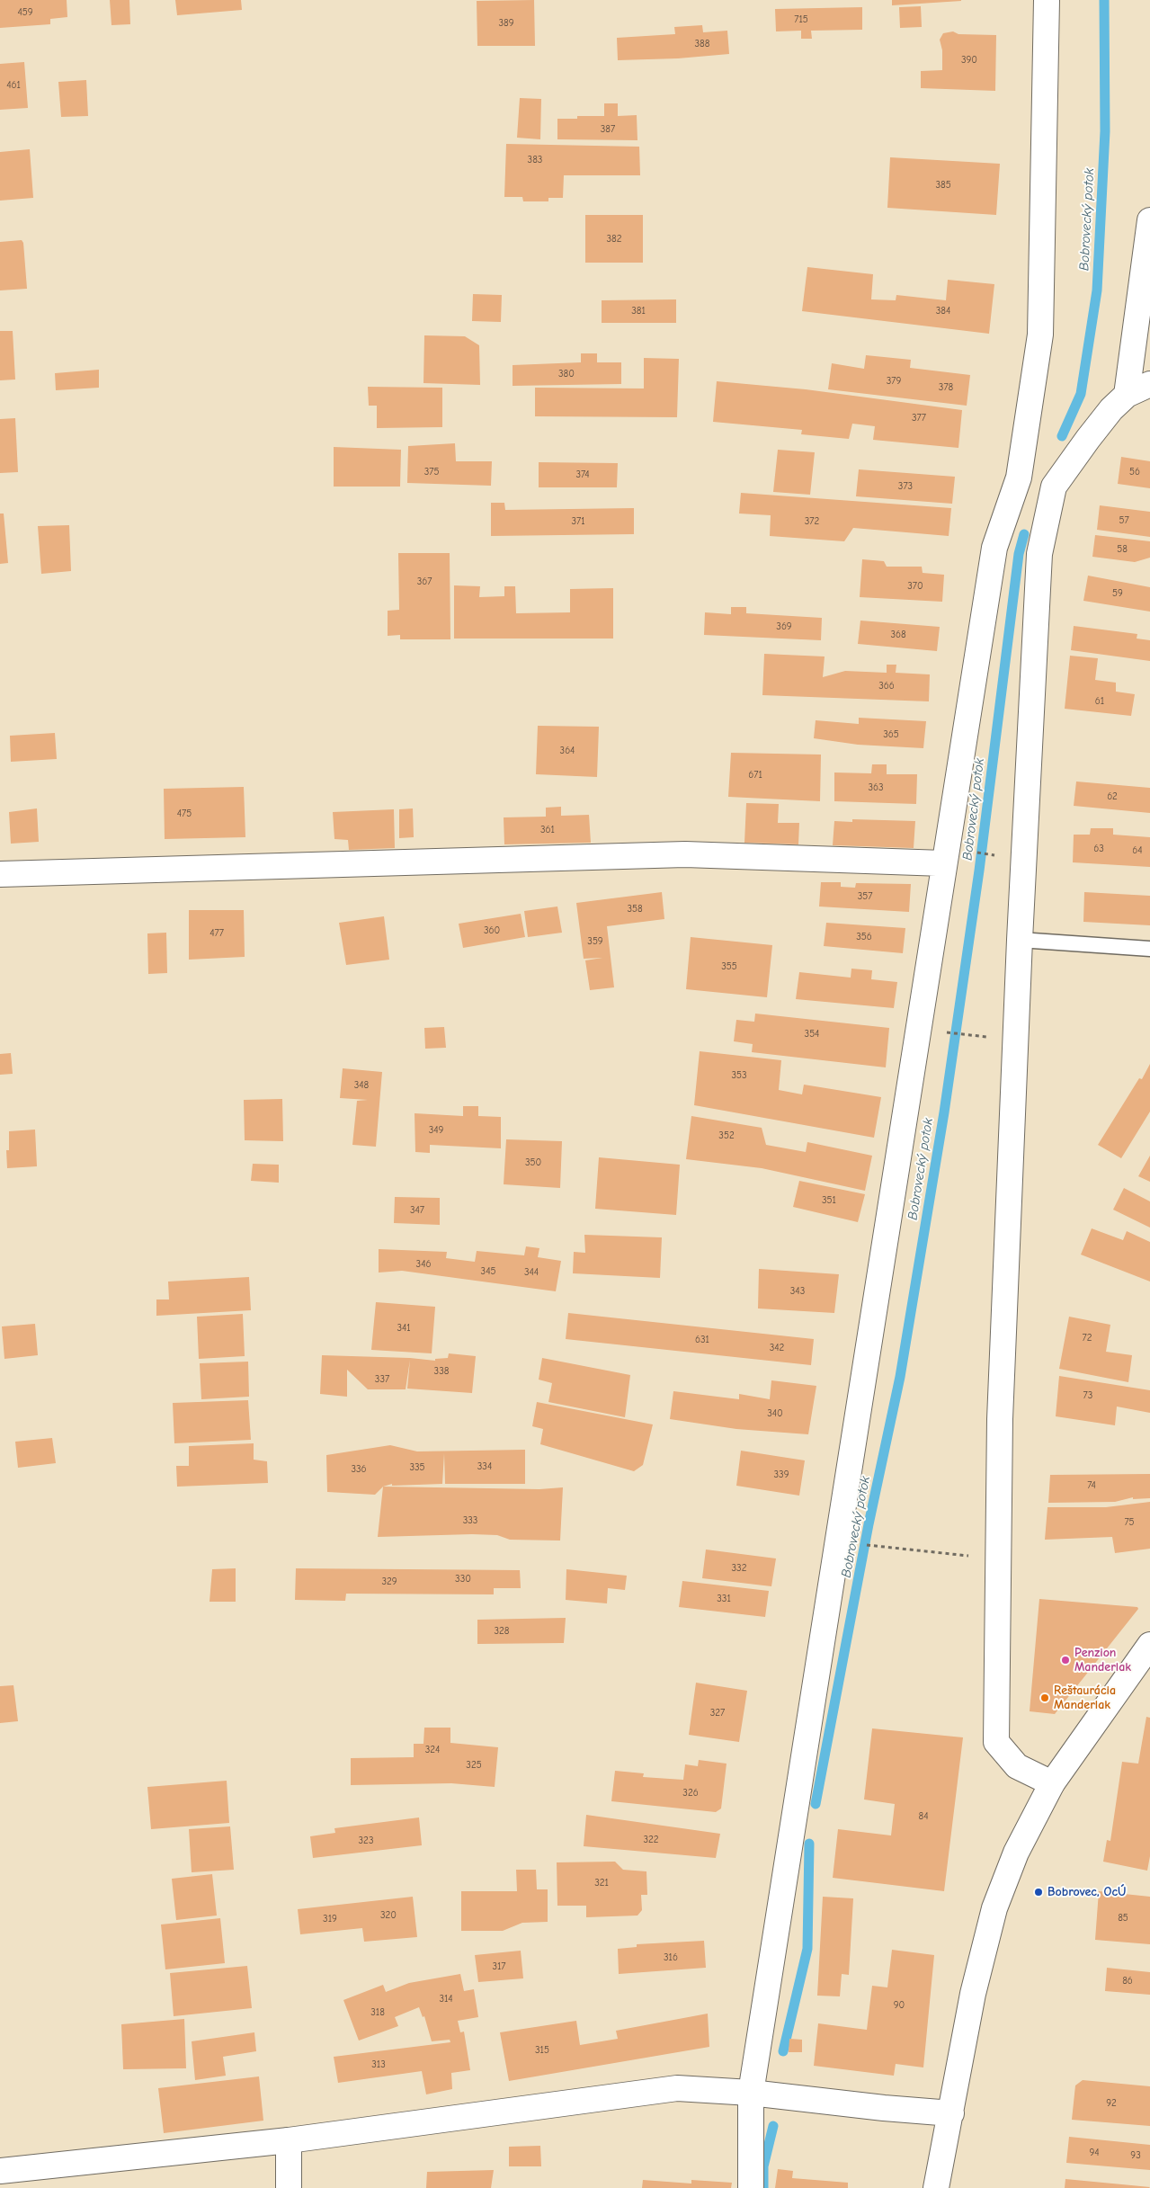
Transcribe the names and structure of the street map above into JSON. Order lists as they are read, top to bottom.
{
  "water": ["Bobrovecký potok"],
  "places": ["Penzion Manderlak", "Reštaurácia Manderlak", "Bobrovec, OcÚ"],
  "house_numbers": [
    "459",
    "715",
    "389",
    "388",
    "390",
    "461",
    "387",
    "383",
    "385",
    "382",
    "381",
    "384",
    "380",
    "379",
    "378",
    "377",
    "375",
    "56",
    "374",
    "373",
    "57",
    "371",
    "372",
    "58",
    "367",
    "370",
    "59",
    "369",
    "368",
    "366",
    "61",
    "365",
    "364",
    "671",
    "363",
    "62",
    "475",
    "361",
    "63",
    "64",
    "357",
    "358",
    "360",
    "477",
    "356",
    "359",
    "355",
    "354",
    "353",
    "348",
    "349",
    "352",
    "350",
    "351",
    "347",
    "346",
    "345",
    "344",
    "343",
    "341",
    "72",
    "631",
    "342",
    "338",
    "337",
    "73",
    "340",
    "334",
    "335",
    "336",
    "339",
    "74",
    "333",
    "75",
    "332",
    "330",
    "329",
    "331",
    "328",
    "327",
    "324",
    "325",
    "326",
    "84",
    "322",
    "323",
    "321",
    "320",
    "85",
    "319",
    "316",
    "317",
    "86",
    "314",
    "90",
    "318",
    "315",
    "313",
    "92",
    "94",
    "93"
  ]
}
